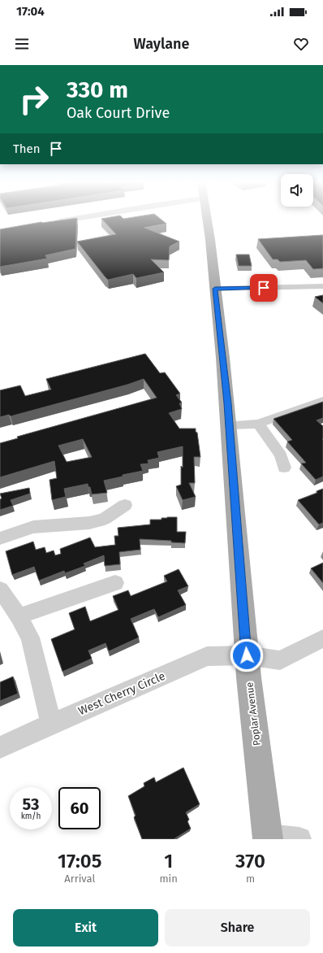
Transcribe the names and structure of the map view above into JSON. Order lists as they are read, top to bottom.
{
  "streets": {
    "main road": ["Poplar Avenue"],
    "street": ["West Cherry Circle"]
  },
  "crossings": [
    ["West Cherry Circle", "Poplar Avenue"]
  ],
  "page": {
    "status": "17:04",
    "header": "Waylane",
    "turn": ["330 m", "Oak Court Drive"],
    "then": "Then",
    "speed": "53 km/h",
    "limit": "60",
    "eta": [
      "17:05",
      "Arrival",
      "1",
      "min",
      "370",
      "m"
    ],
    "buttons": ["Exit", "Share"]
  }
}
